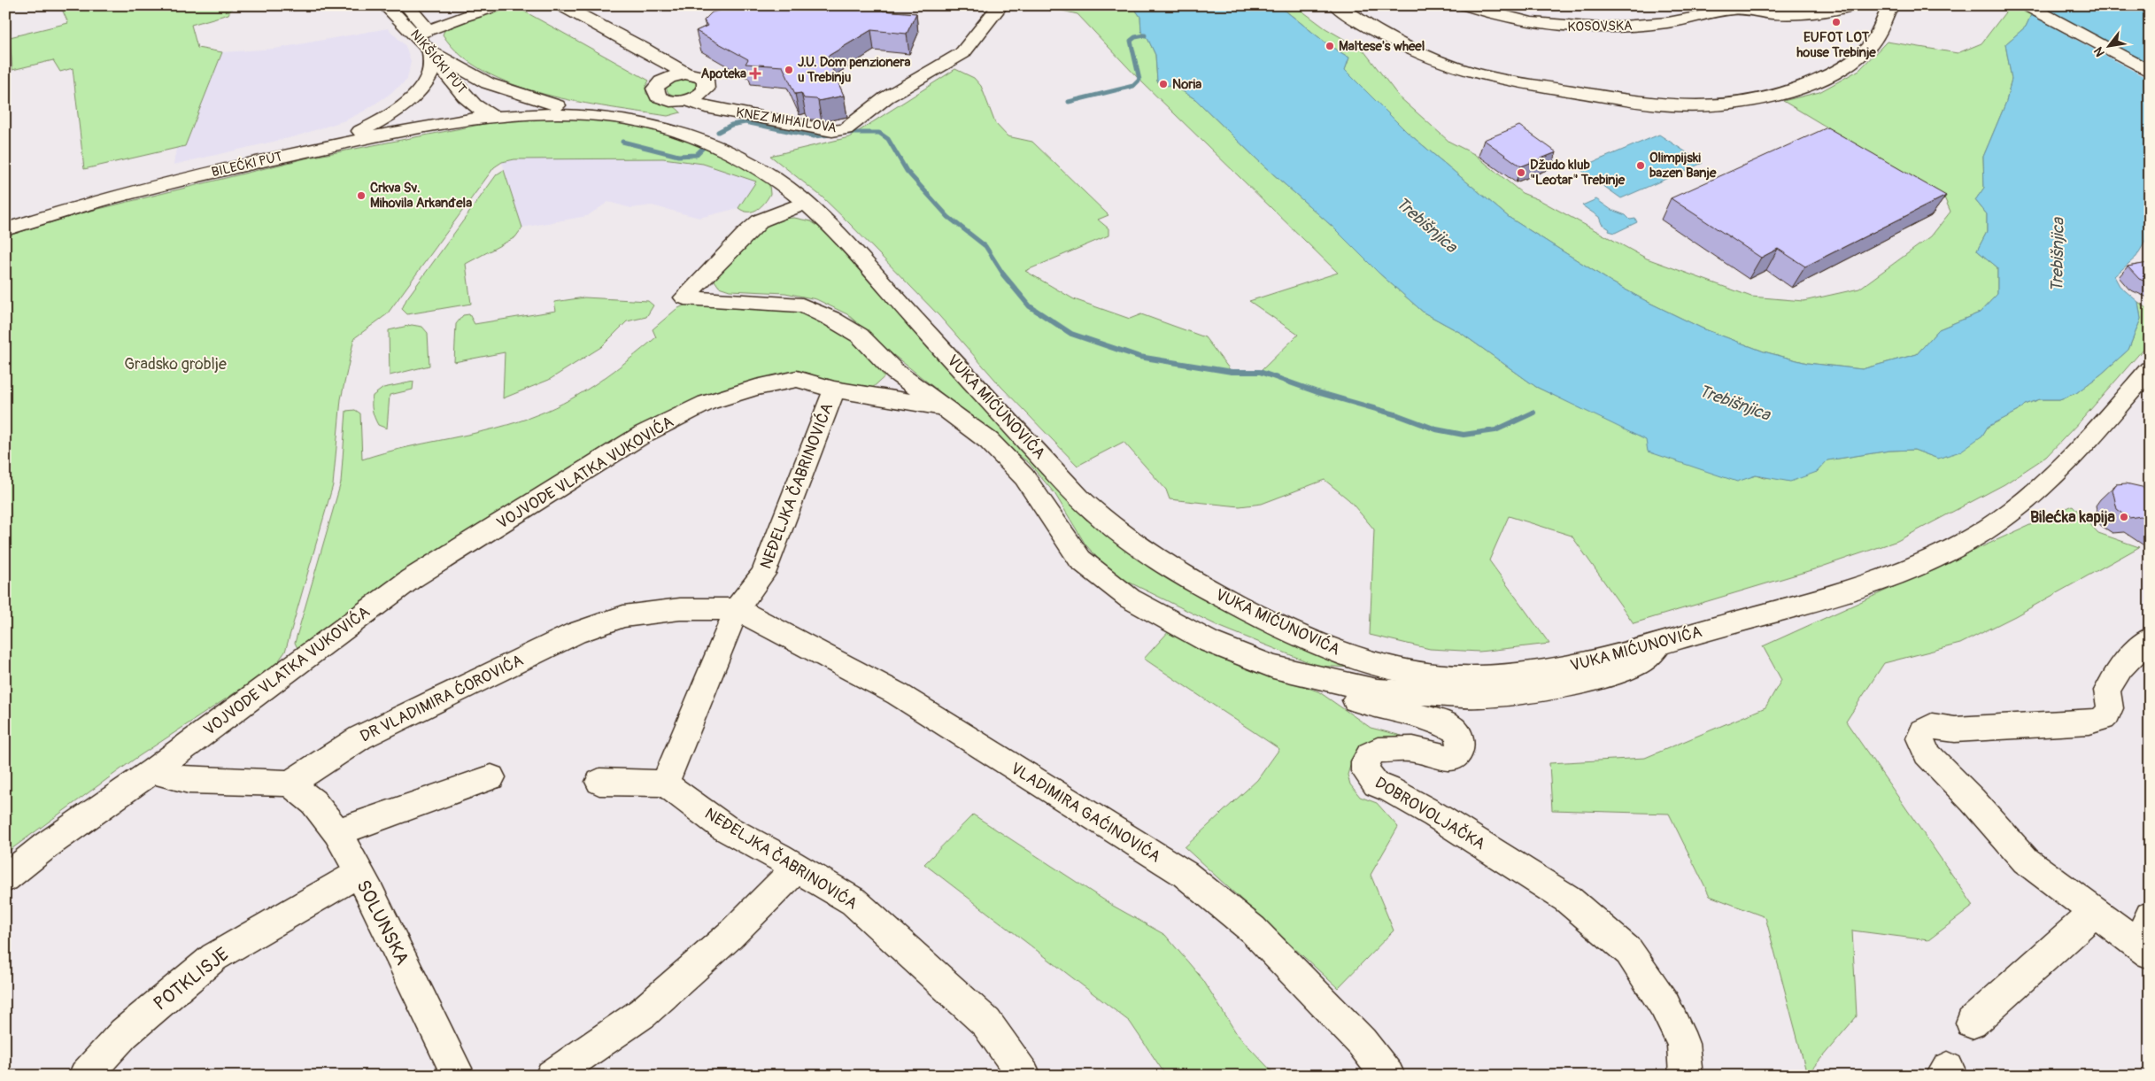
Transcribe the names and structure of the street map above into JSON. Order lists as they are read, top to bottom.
{
  "streets": {
    "street": [
      "KOSOVSKA",
      "NIKŠIĆKI PUT",
      "KNEZ MIHAILOVA",
      "BILEĆKI PUT",
      "VUKA MIĆUNOVIĆA",
      "VOJVODE VLATKA VUKOVIĆA",
      "NEĐELJKA ČABRINOVIĆA",
      "DR VLADIMIRA ĆOROVIĆA",
      "VLADIMIRA GAĆINOVIĆA",
      "DOBROVOLJAČKA",
      "SOLUNSKA",
      "POTKLISJE"
    ]
  },
  "crossings": [
    ["NIKŠIĆKI PUT", "BILEĆKI PUT"],
    ["NIKŠIĆKI PUT", "VUKA MIĆUNOVIĆA"],
    ["BILEĆKI PUT", "VUKA MIĆUNOVIĆA"],
    ["VUKA MIĆUNOVIĆA", "VOJVODE VLATKA VUKOVIĆA"],
    ["VOJVODE VLATKA VUKOVIĆA", "NEĐELJKA ČABRINOVIĆA"],
    ["VOJVODE VLATKA VUKOVIĆA", "DOBROVOLJAČKA"],
    ["NEĐELJKA ČABRINOVIĆA", "DR VLADIMIRA ĆOROVIĆA"],
    ["NEĐELJKA ČABRINOVIĆA", "VLADIMIRA GAĆINOVIĆA"],
    ["DR VLADIMIRA ĆOROVIĆA", "VLADIMIRA GAĆINOVIĆA"],
    ["DR VLADIMIRA ĆOROVIĆA", "SOLUNSKA"],
    ["SOLUNSKA", "POTKLISJE"]
  ],
  "water": ["Trebišnjica"],
  "parks": ["Gradsko groblje"],
  "places": {
    "other": [
      "EUFOT LOT house Trebinje",
      "Maltese's wheel",
      "J.U. Dom penzionera u Trebinju",
      "Noria",
      "Olimpijski bazen Banje",
      "Džudo klub \"Leotar\" Trebinje",
      "Crkva Sv. Mihovila Arkanđela",
      "Bilećka kapija"
    ],
    "health": ["Apoteka"]
  },
  "north": "bottom left"
}
